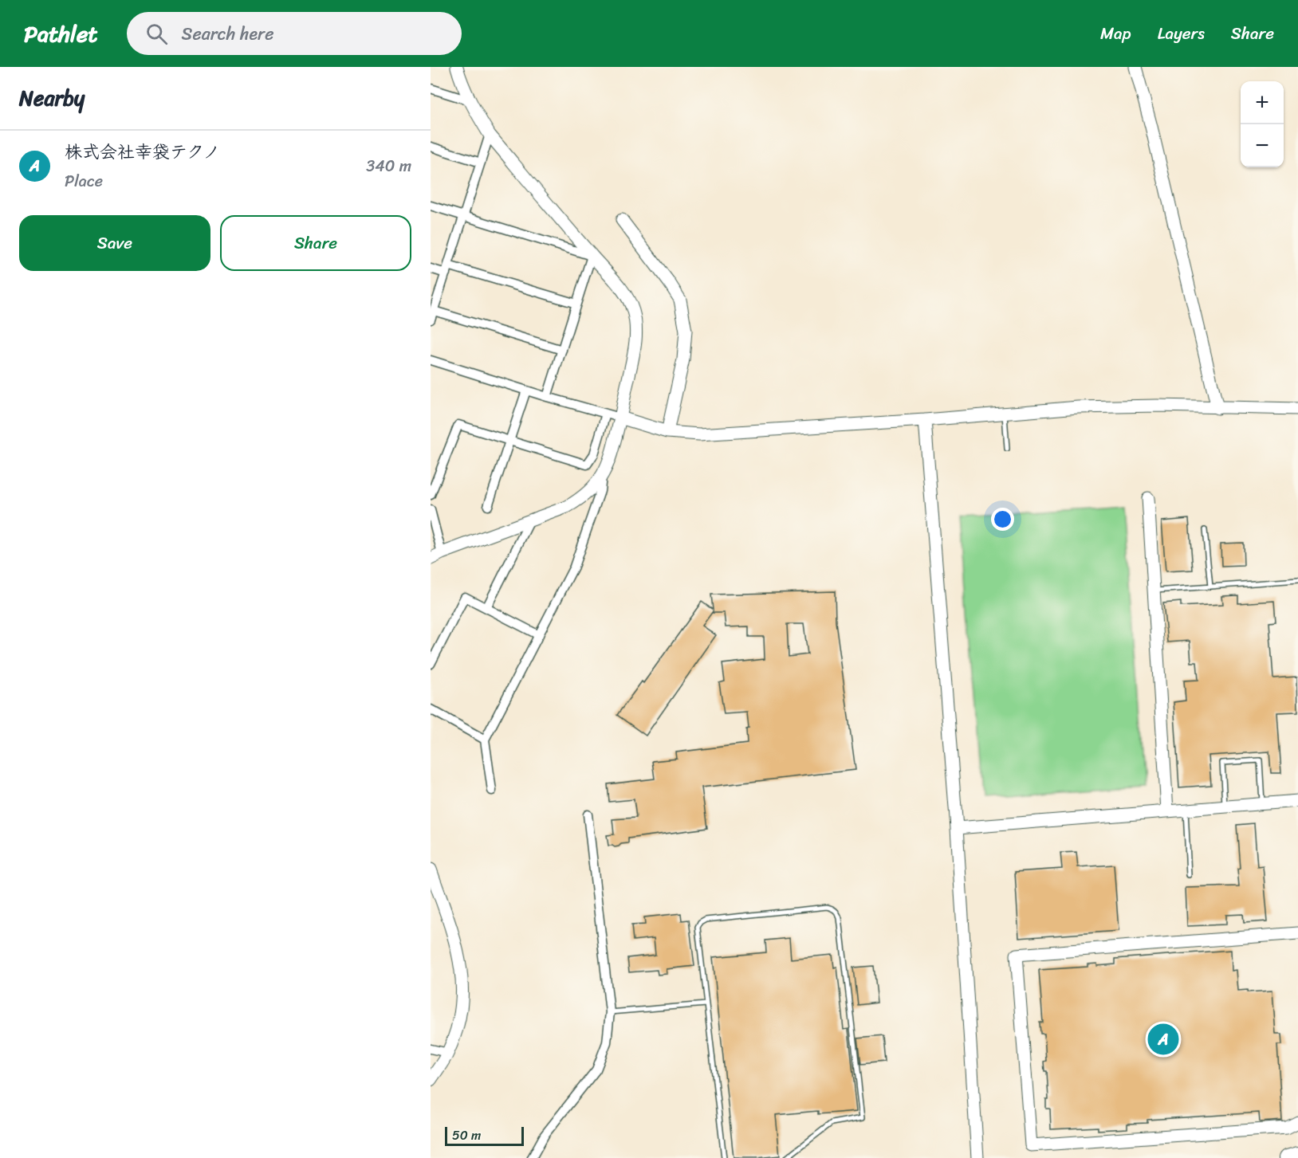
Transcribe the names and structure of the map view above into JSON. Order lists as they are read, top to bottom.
{
  "scale_bar": "50 m",
  "page": {
    "header": "Pathlet",
    "search": "Search here",
    "nav": ["Map", "Layers", "Share"],
    "heading": "Nearby",
    "map_buttons": ["+", "−"],
    "list": [
      {
        "mark": "A",
        "name": "株式会社幸袋テクノ",
        "note": "Place",
        "value": "340 m"
      }
    ],
    "buttons": ["Save", "Share"],
    "pins": "A",
    "scale": "50 m"
  }
}
